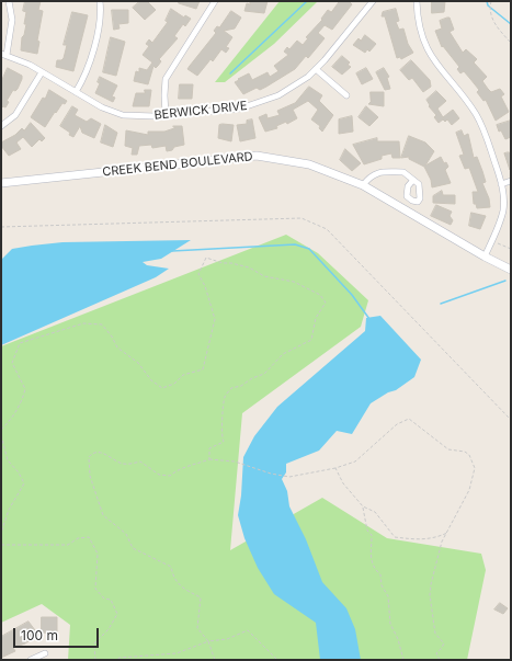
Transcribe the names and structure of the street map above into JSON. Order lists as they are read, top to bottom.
{
  "streets": {
    "street": ["BERWICK DRIVE", "CREEK BEND BOULEVARD"]
  },
  "scale_bar": "100 m"
}
